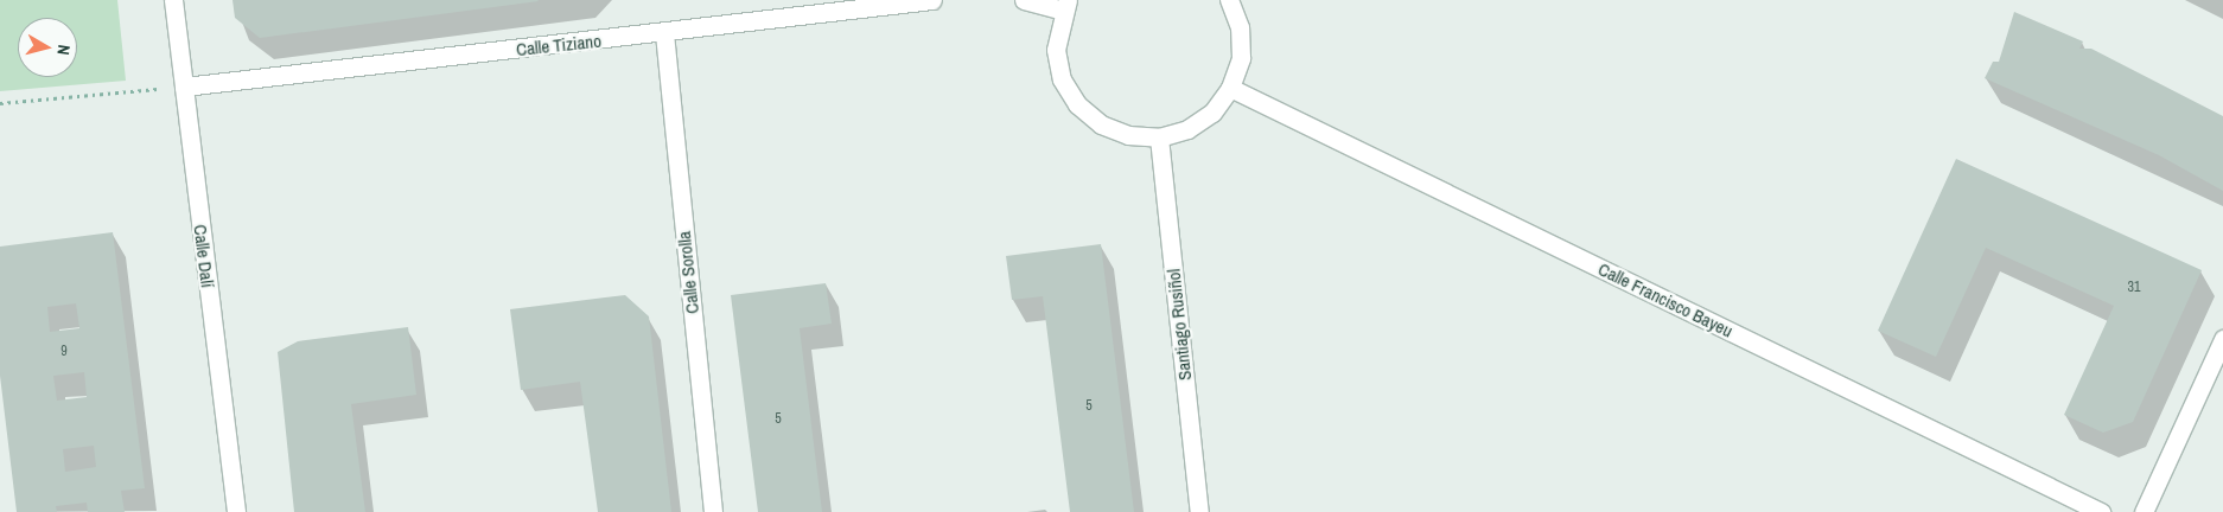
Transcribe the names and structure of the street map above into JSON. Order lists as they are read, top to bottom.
{
  "streets": {
    "street": [
      "Calle Tiziano",
      "Calle Dalí",
      "Calle Sorolla",
      "Calle Francisco Bayeu",
      "Santiago Rusiñol"
    ]
  },
  "crossings": [
    ["Calle Tiziano", "Calle Dalí"],
    ["Calle Tiziano", "Calle Sorolla"]
  ],
  "house_numbers": [
    "31",
    "9",
    "5",
    "5"
  ],
  "north": "right"
}
